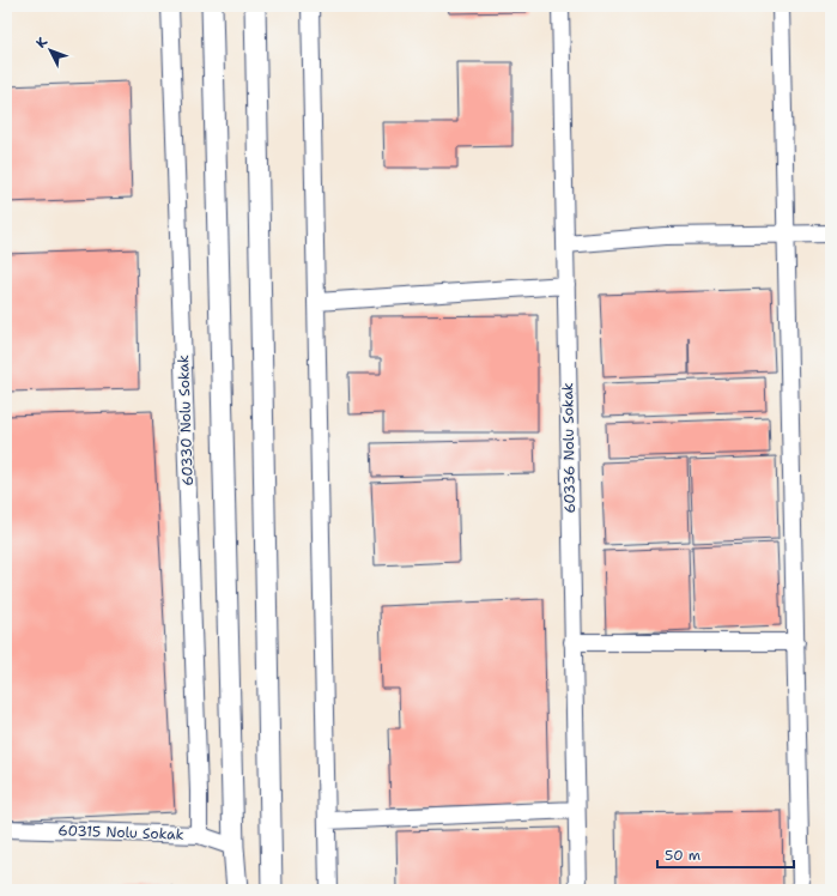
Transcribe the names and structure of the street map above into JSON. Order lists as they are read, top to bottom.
{
  "streets": {
    "street": ["60330 Nolu Sokak", "60336 Nolu Sokak", "60315 Nolu Sokak"]
  },
  "crossings": [
    ["60330 Nolu Sokak", "60315 Nolu Sokak"]
  ],
  "scale_bar": "50 m",
  "north": "top left"
}
